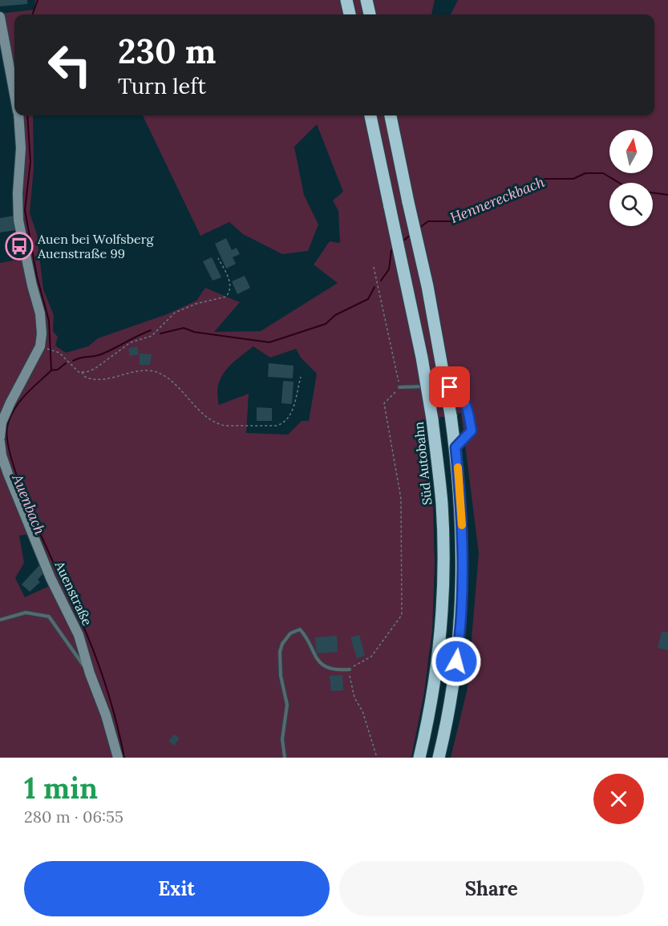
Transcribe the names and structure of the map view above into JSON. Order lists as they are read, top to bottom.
{
  "streets": {
    "highway": ["Süd Autobahn"],
    "street": ["Auenstraße"]
  },
  "water": ["Hennereckbach", "Auenbach"],
  "places": {
    "bus stop": ["Auen bei Wolfsberg Auenstraße 99"]
  },
  "north": "top",
  "page": {
    "turn": ["230 m", "Turn left"],
    "heading": ["1 min", "280 m · 06:55"],
    "buttons": ["Exit", "Share"]
  }
}
